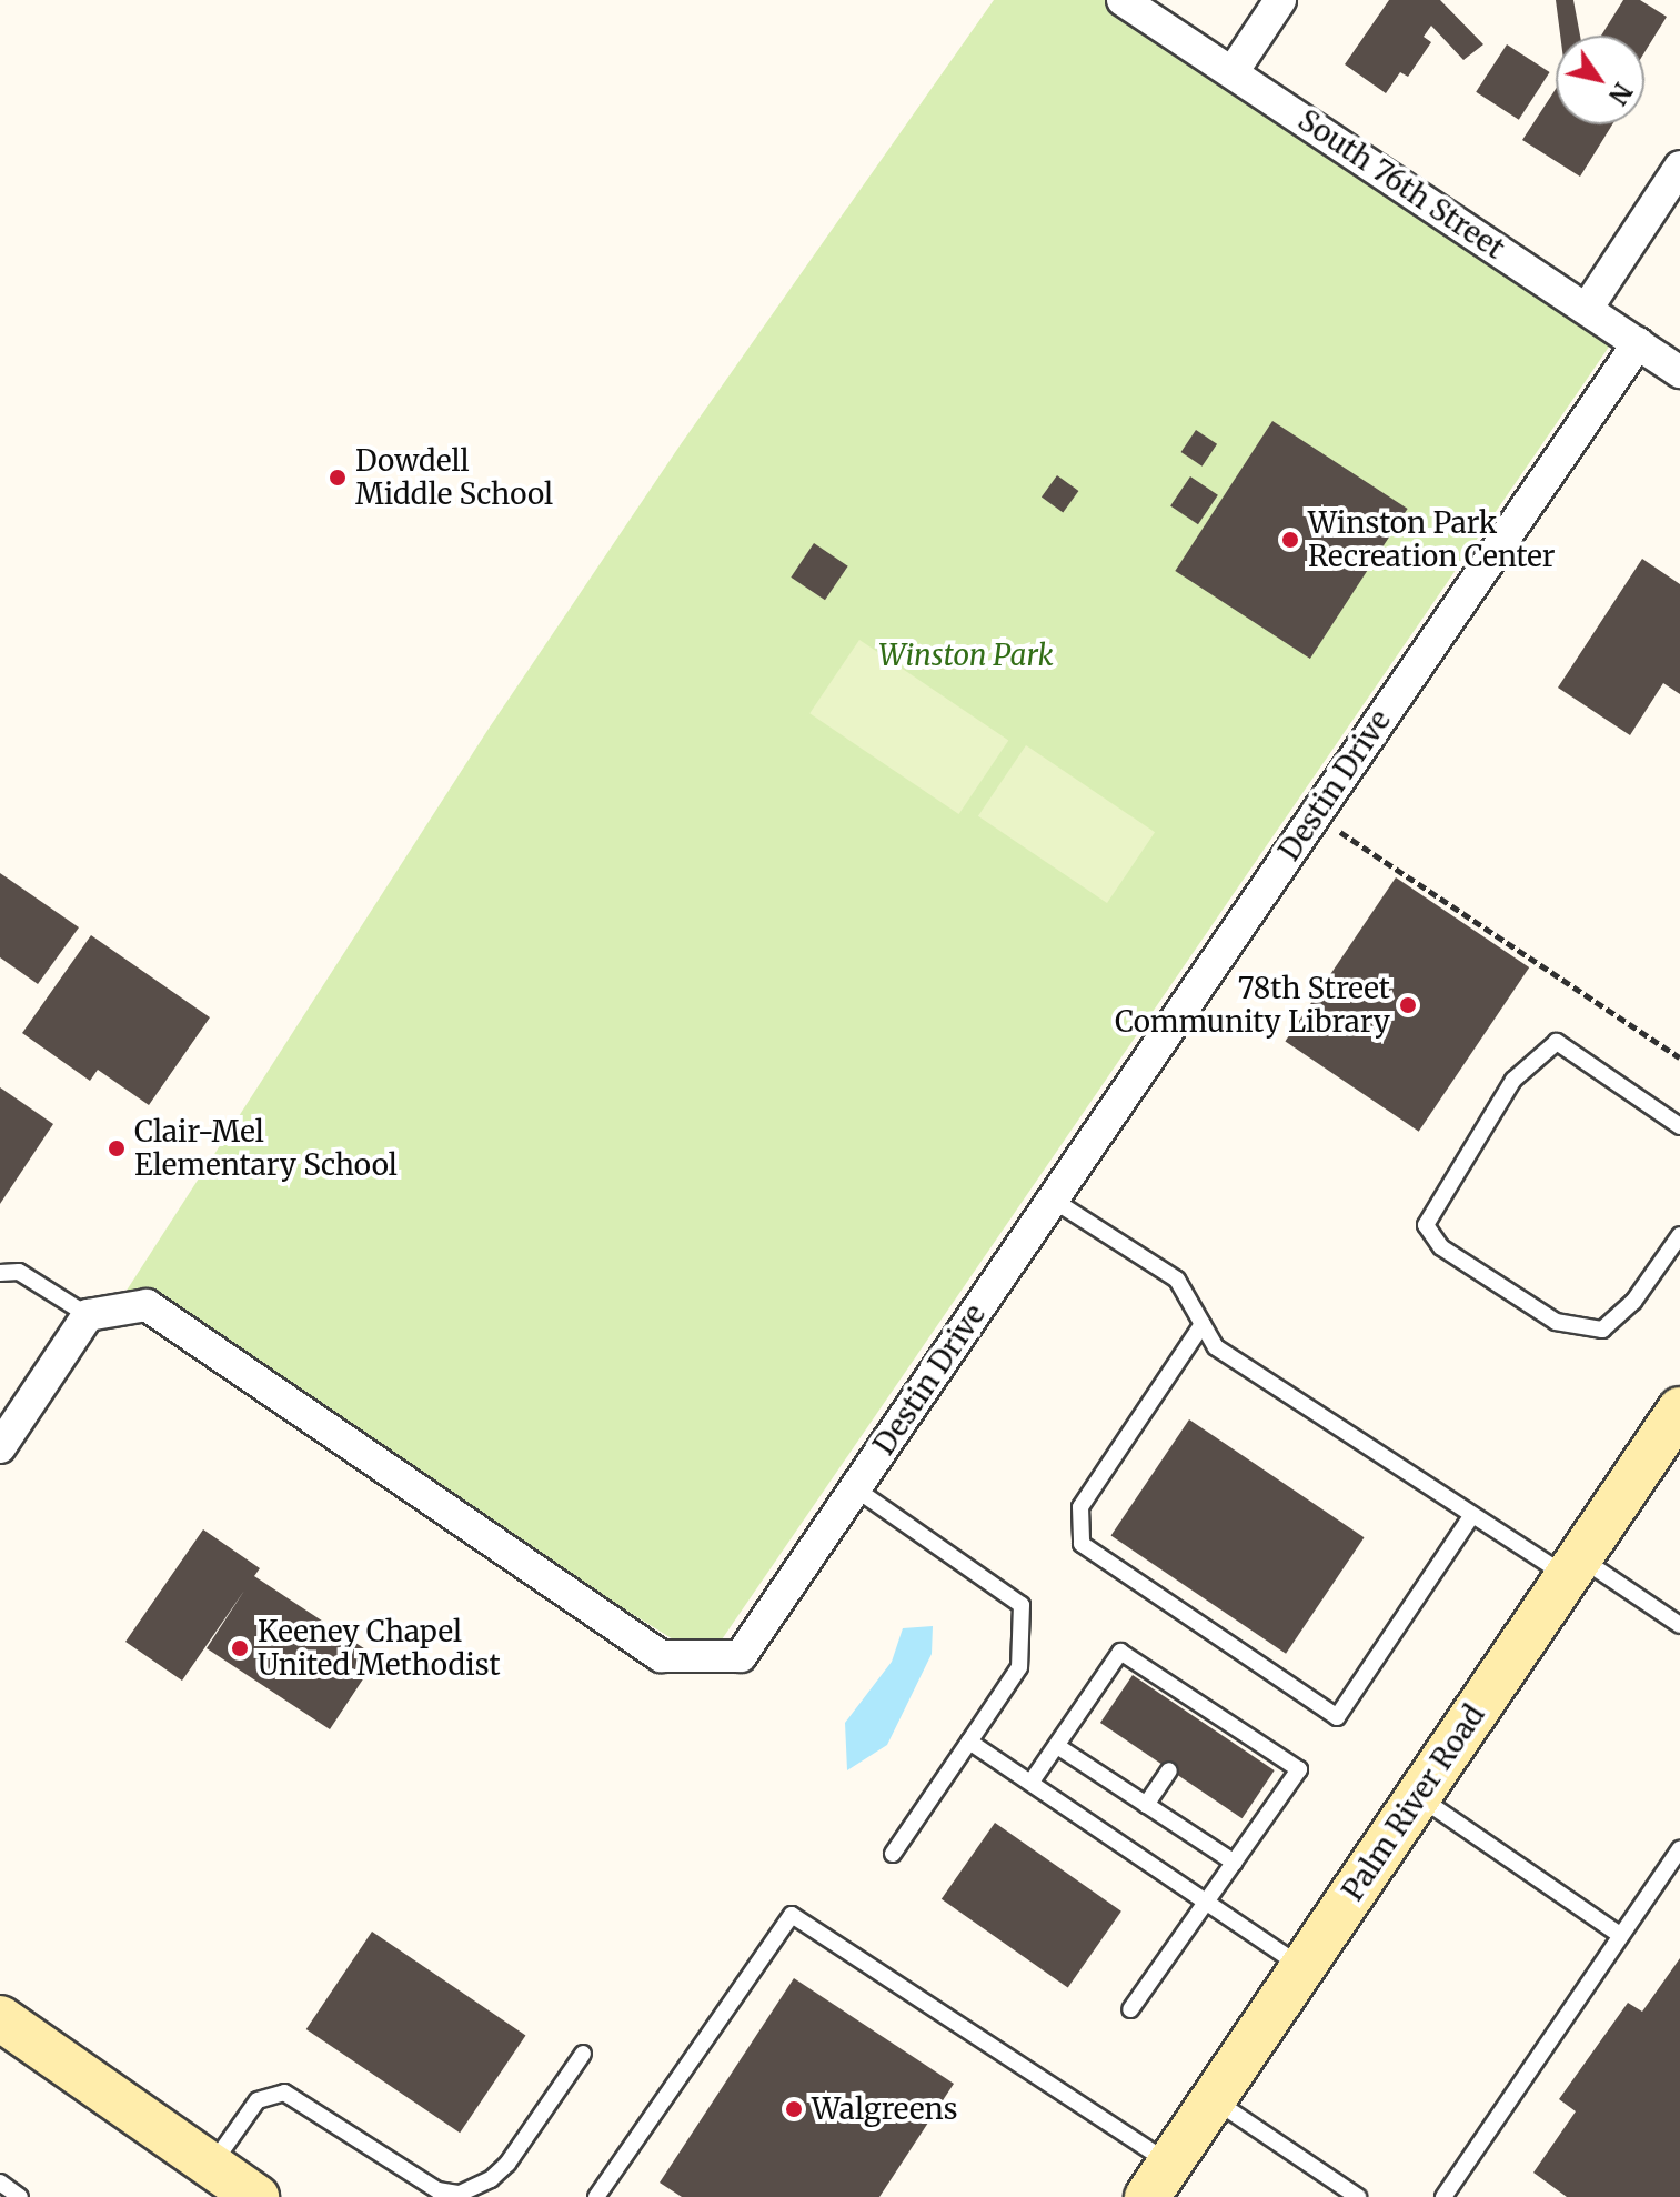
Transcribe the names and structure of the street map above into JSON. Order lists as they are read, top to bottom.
{
  "streets": {
    "street": ["South 76th Street", "Destin Drive", "Palm River Road"]
  },
  "crossings": [
    ["South 76th Street", "Destin Drive"]
  ],
  "parks": ["Winston Park"],
  "places": [
    "Dowdell Middle School",
    "Winston Park Recreation Center",
    "78th Street Community Library",
    "Clair-Mel Elementary School",
    "Keeney Chapel United Methodist",
    "Walgreens"
  ],
  "north": "bottom right"
}
